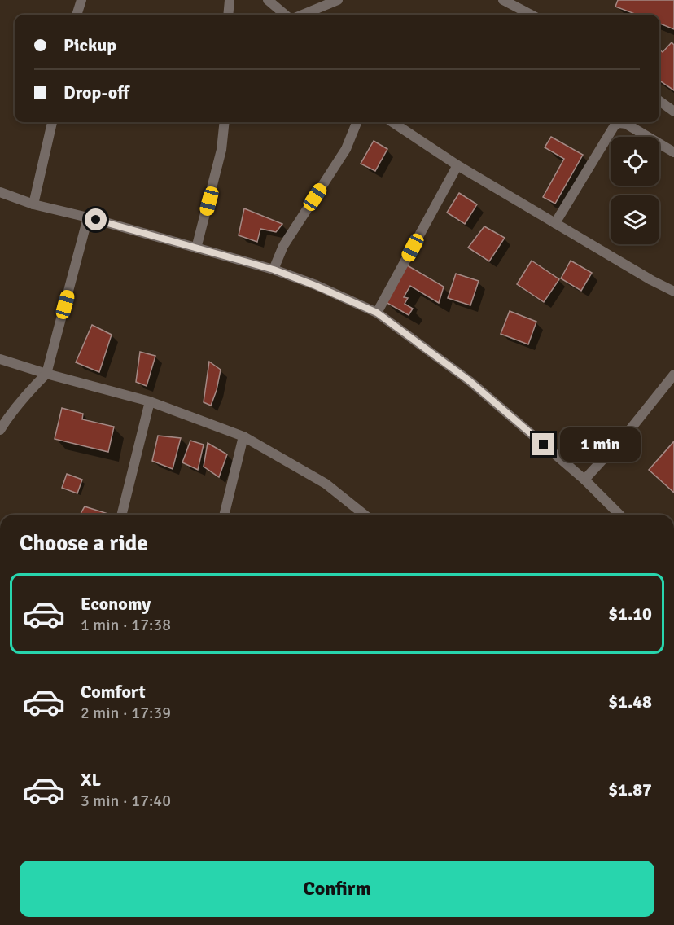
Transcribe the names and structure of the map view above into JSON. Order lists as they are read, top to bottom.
{
  "page": {
    "banner": ["Pickup", "Drop-off"],
    "bubble": "1 min",
    "heading": "Choose a ride",
    "list": [
      {
        "name": "Economy",
        "note": "1 min · 17:38",
        "value": "$1.10"
      },
      {
        "name": "Comfort",
        "note": "2 min · 17:39",
        "value": "$1.48"
      },
      {
        "name": "XL",
        "note": "3 min · 17:40",
        "value": "$1.87"
      }
    ],
    "buttons": "Confirm"
  }
}
